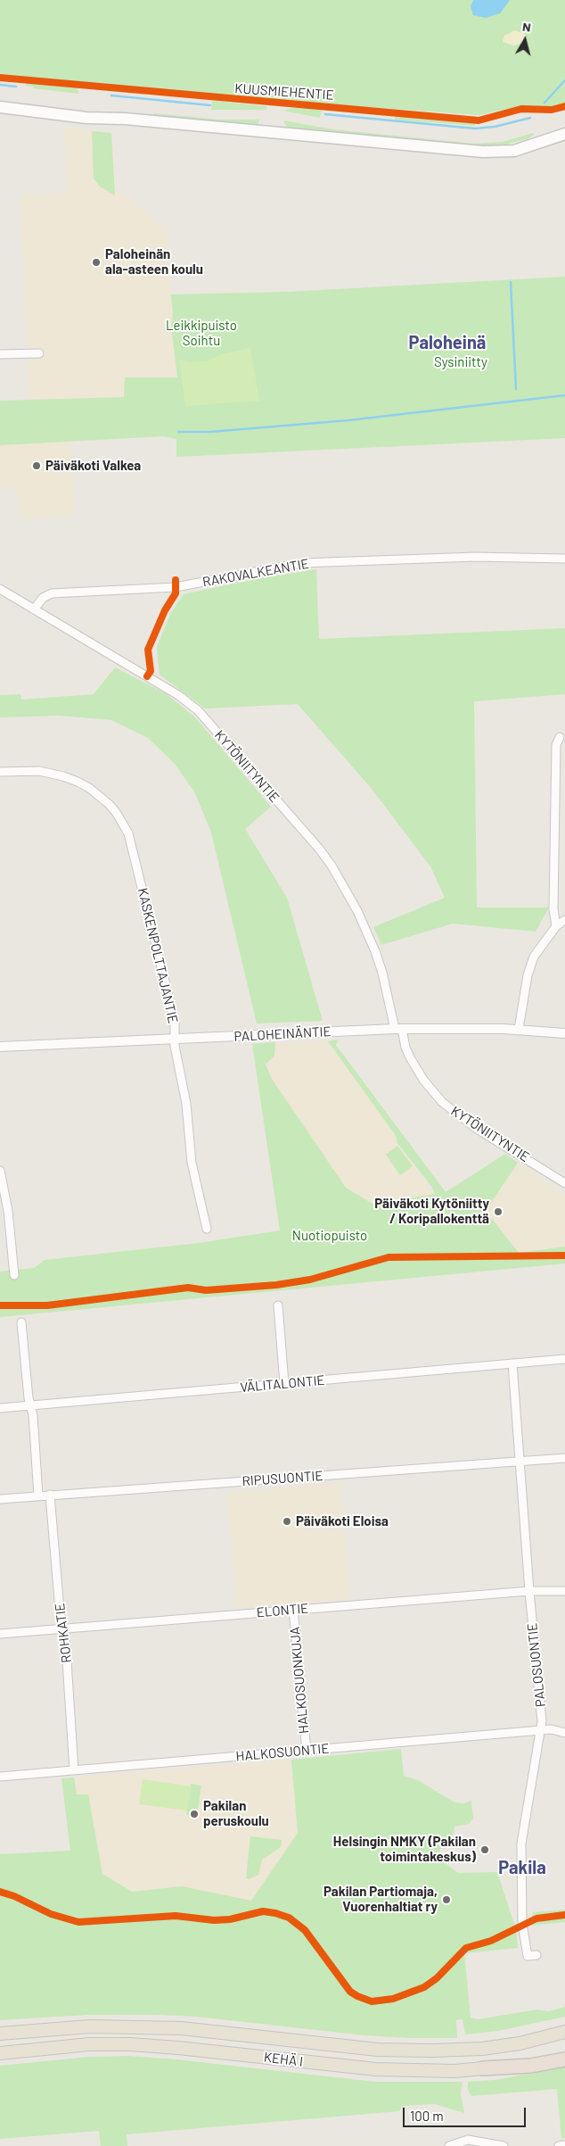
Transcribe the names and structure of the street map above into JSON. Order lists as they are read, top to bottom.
{
  "streets": {
    "highway": ["KEHÄ I"],
    "street": [
      "RAKOVALKEANTIE",
      "KYTÖNIITYNTIE",
      "KASKENPOLTTAJANTIE",
      "PALOHEINÄNTIE",
      "VÄLITALONTIE",
      "RIPUSUONTIE",
      "ELONTIE",
      "ROHKATIE",
      "PALOSUONTIE",
      "HALKOSUONKUJA",
      "HALKOSUONTIE"
    ],
    "cycle path": ["KUUSMIEHENTIE"]
  },
  "crossings": [
    ["RAKOVALKEANTIE", "KYTÖNIITYNTIE"],
    ["KYTÖNIITYNTIE", "PALOHEINÄNTIE"],
    ["KASKENPOLTTAJANTIE", "PALOHEINÄNTIE"],
    ["VÄLITALONTIE", "PALOSUONTIE"],
    ["RIPUSUONTIE", "ROHKATIE"],
    ["RIPUSUONTIE", "PALOSUONTIE"],
    ["ELONTIE", "ROHKATIE"],
    ["ELONTIE", "PALOSUONTIE"],
    ["ELONTIE", "HALKOSUONKUJA"],
    ["ROHKATIE", "HALKOSUONTIE"],
    ["PALOSUONTIE", "HALKOSUONTIE"],
    ["HALKOSUONKUJA", "HALKOSUONTIE"]
  ],
  "districts": ["Paloheinä", "Pakila"],
  "parks": ["Leikkipuisto Soihtu", "Sysiniitty", "Nuotiopuisto"],
  "places": [
    "Paloheinän ala-asteen koulu",
    "Päiväkoti Valkea",
    "Päiväkoti Kytöniitty / Koripallokenttä",
    "Päiväkoti Eloisa",
    "Pakilan peruskoulu",
    "Helsingin NMKY (Pakilan toimintakeskus)",
    "Pakilan Partiomaja, Vuorenhaltiat ry"
  ],
  "scale_bar": "100 m",
  "north": "top"
}
